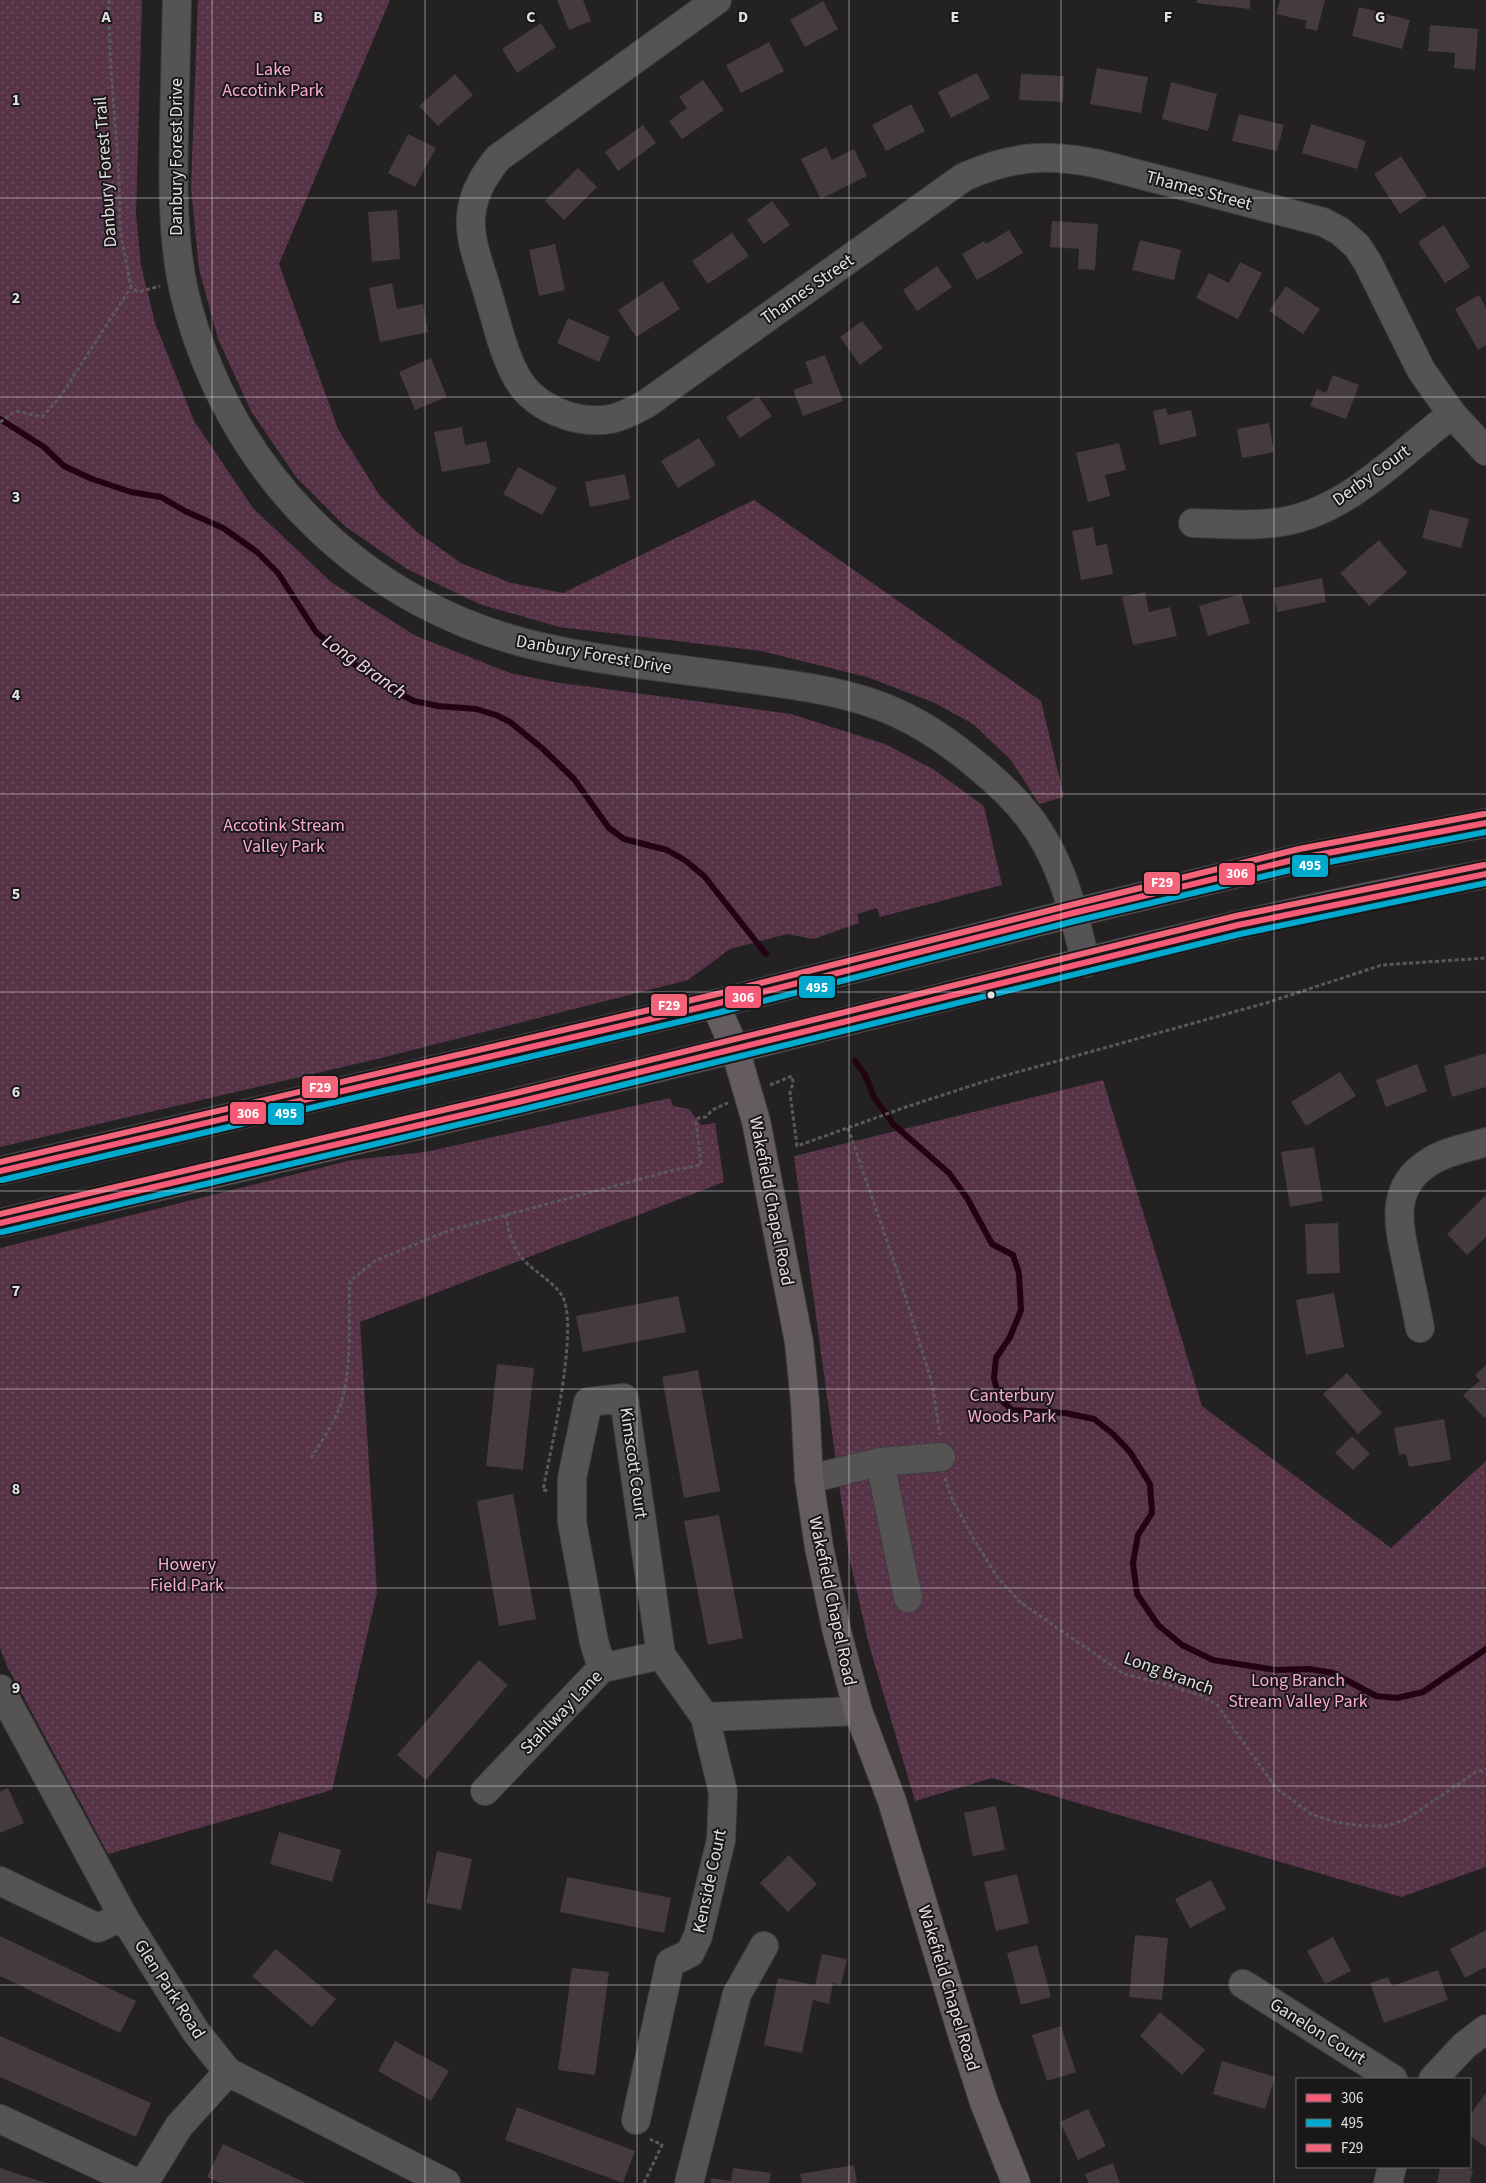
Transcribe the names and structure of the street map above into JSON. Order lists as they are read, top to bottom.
{
  "streets": {
    "main road": ["Wakefield Chapel Road"],
    "street": [
      "Danbury Forest Drive",
      "Thames Street",
      "Derby Court",
      "Kimscott Court",
      "Stahlway Lane",
      "Kenside Court",
      "Glen Park Road",
      "Ganelon Court"
    ],
    "path": ["Danbury Forest Trail", "Long Branch"]
  },
  "crossings": [
    ["Thames Street", "Derby Court"],
    ["Kimscott Court", "Stahlway Lane"]
  ],
  "water": ["Long Branch"],
  "parks": [
    "Lake Accotink Park",
    "Accotink Stream Valley Park",
    "Canterbury Woods Park",
    "Howery Field Park",
    "Long Branch Stream Valley Park"
  ],
  "lines": ["transit line F29", "transit line 306", "transit line 495"],
  "legend": ["306", "495", "F29"],
  "grid": {
    "columns": [
      "A",
      "B",
      "C",
      "D",
      "E",
      "F",
      "G"
    ],
    "rows": [
      "1",
      "2",
      "3",
      "4",
      "5",
      "6",
      "7",
      "8",
      "9"
    ]
  }
}
